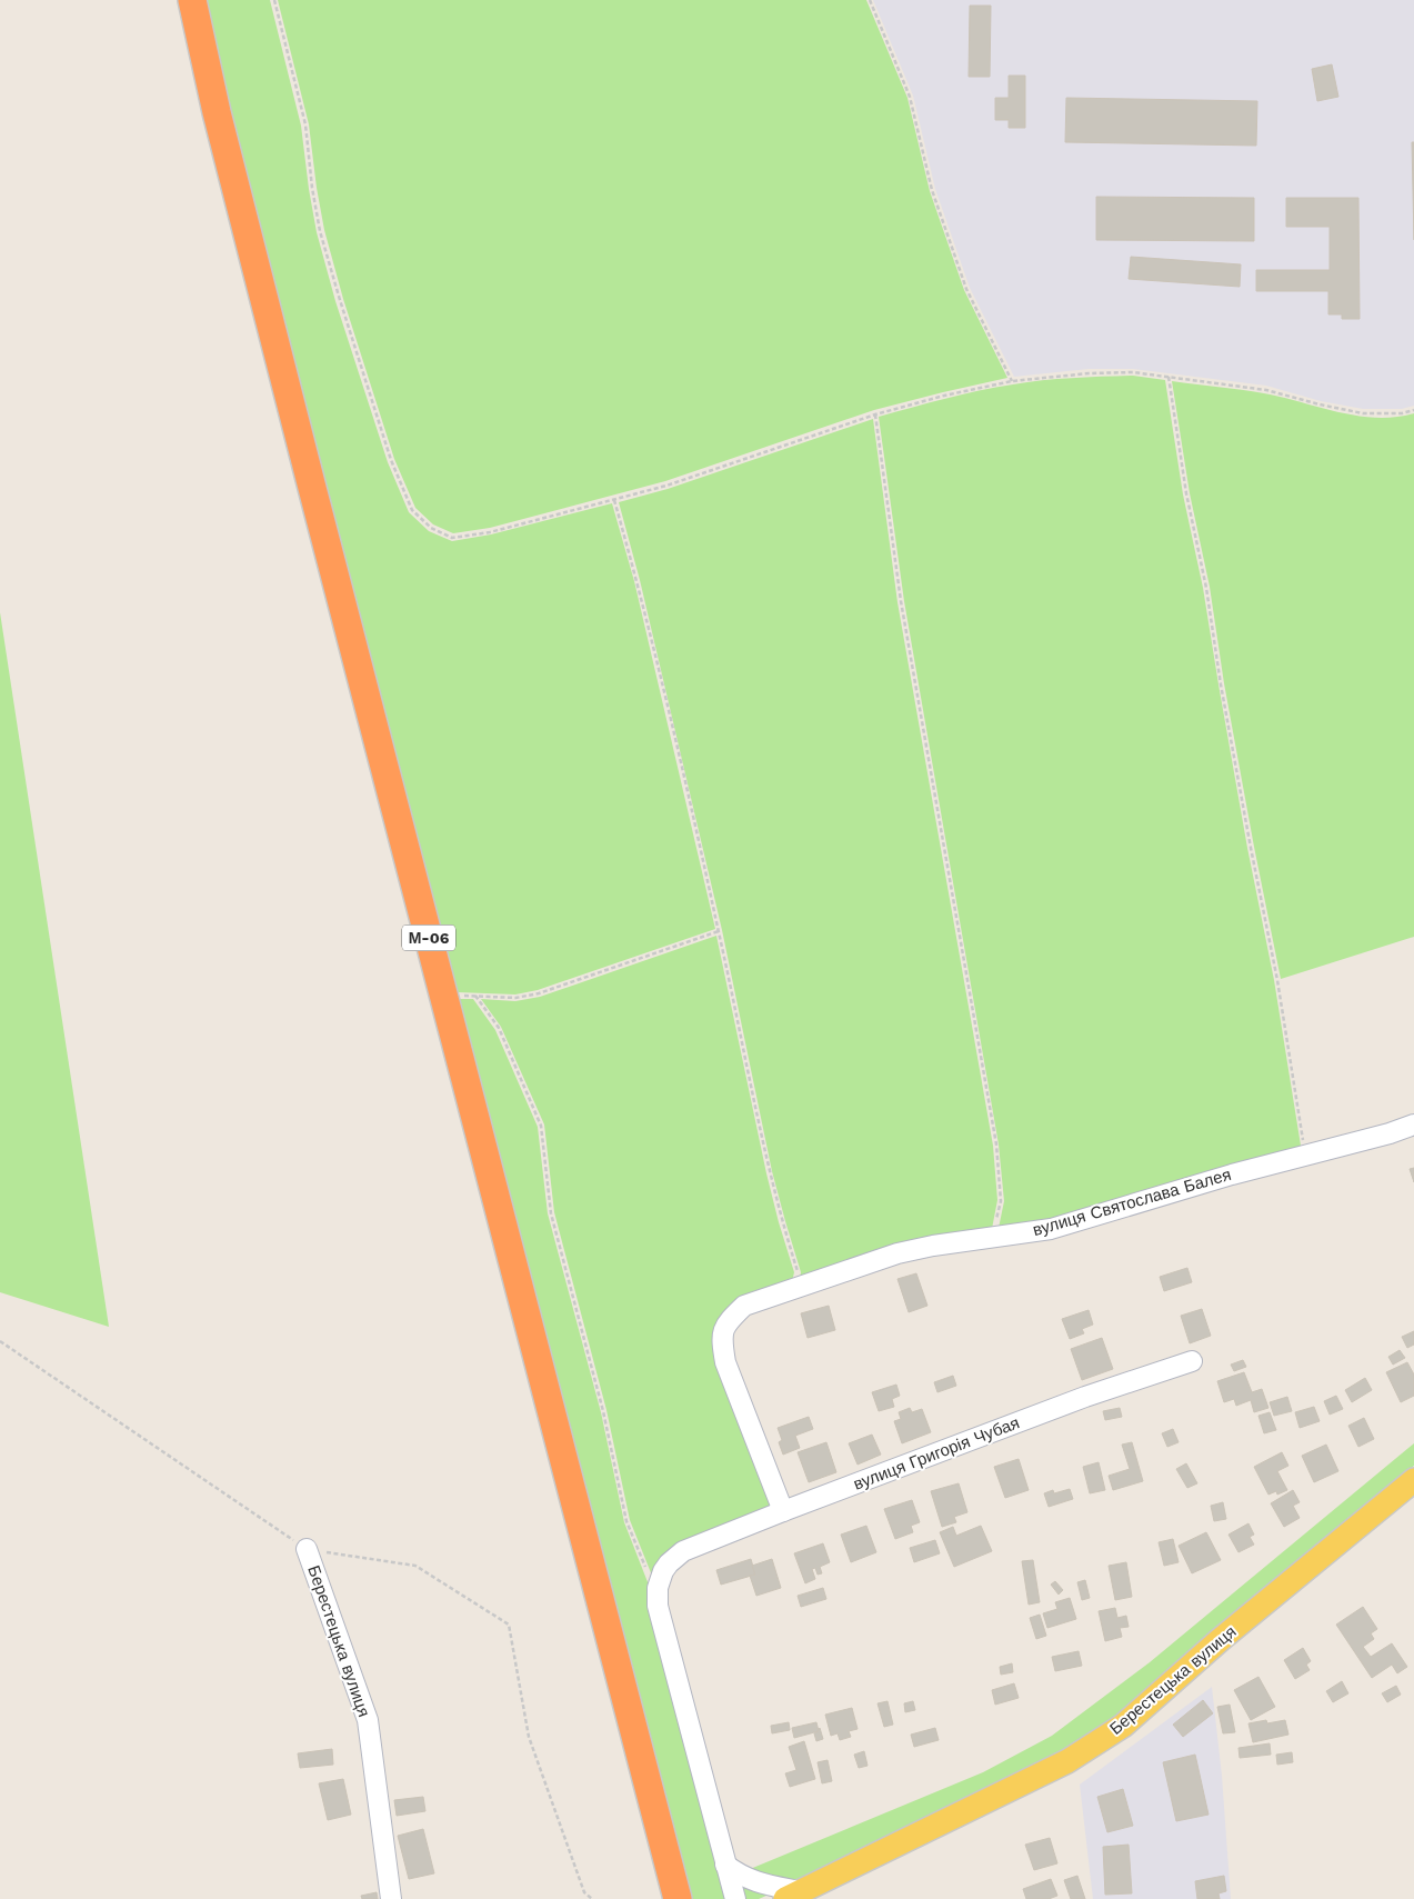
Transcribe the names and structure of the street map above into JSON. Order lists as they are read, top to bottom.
{
  "streets": {
    "highway": ["М-06"],
    "main road": ["Берестецька вулиця"],
    "street": ["вулиця Святослава Балея", "вулиця Григорія Чубая"]
  },
  "crossings": [
    ["вулиця Святослава Балея", "вулиця Григорія Чубая"]
  ]
}
